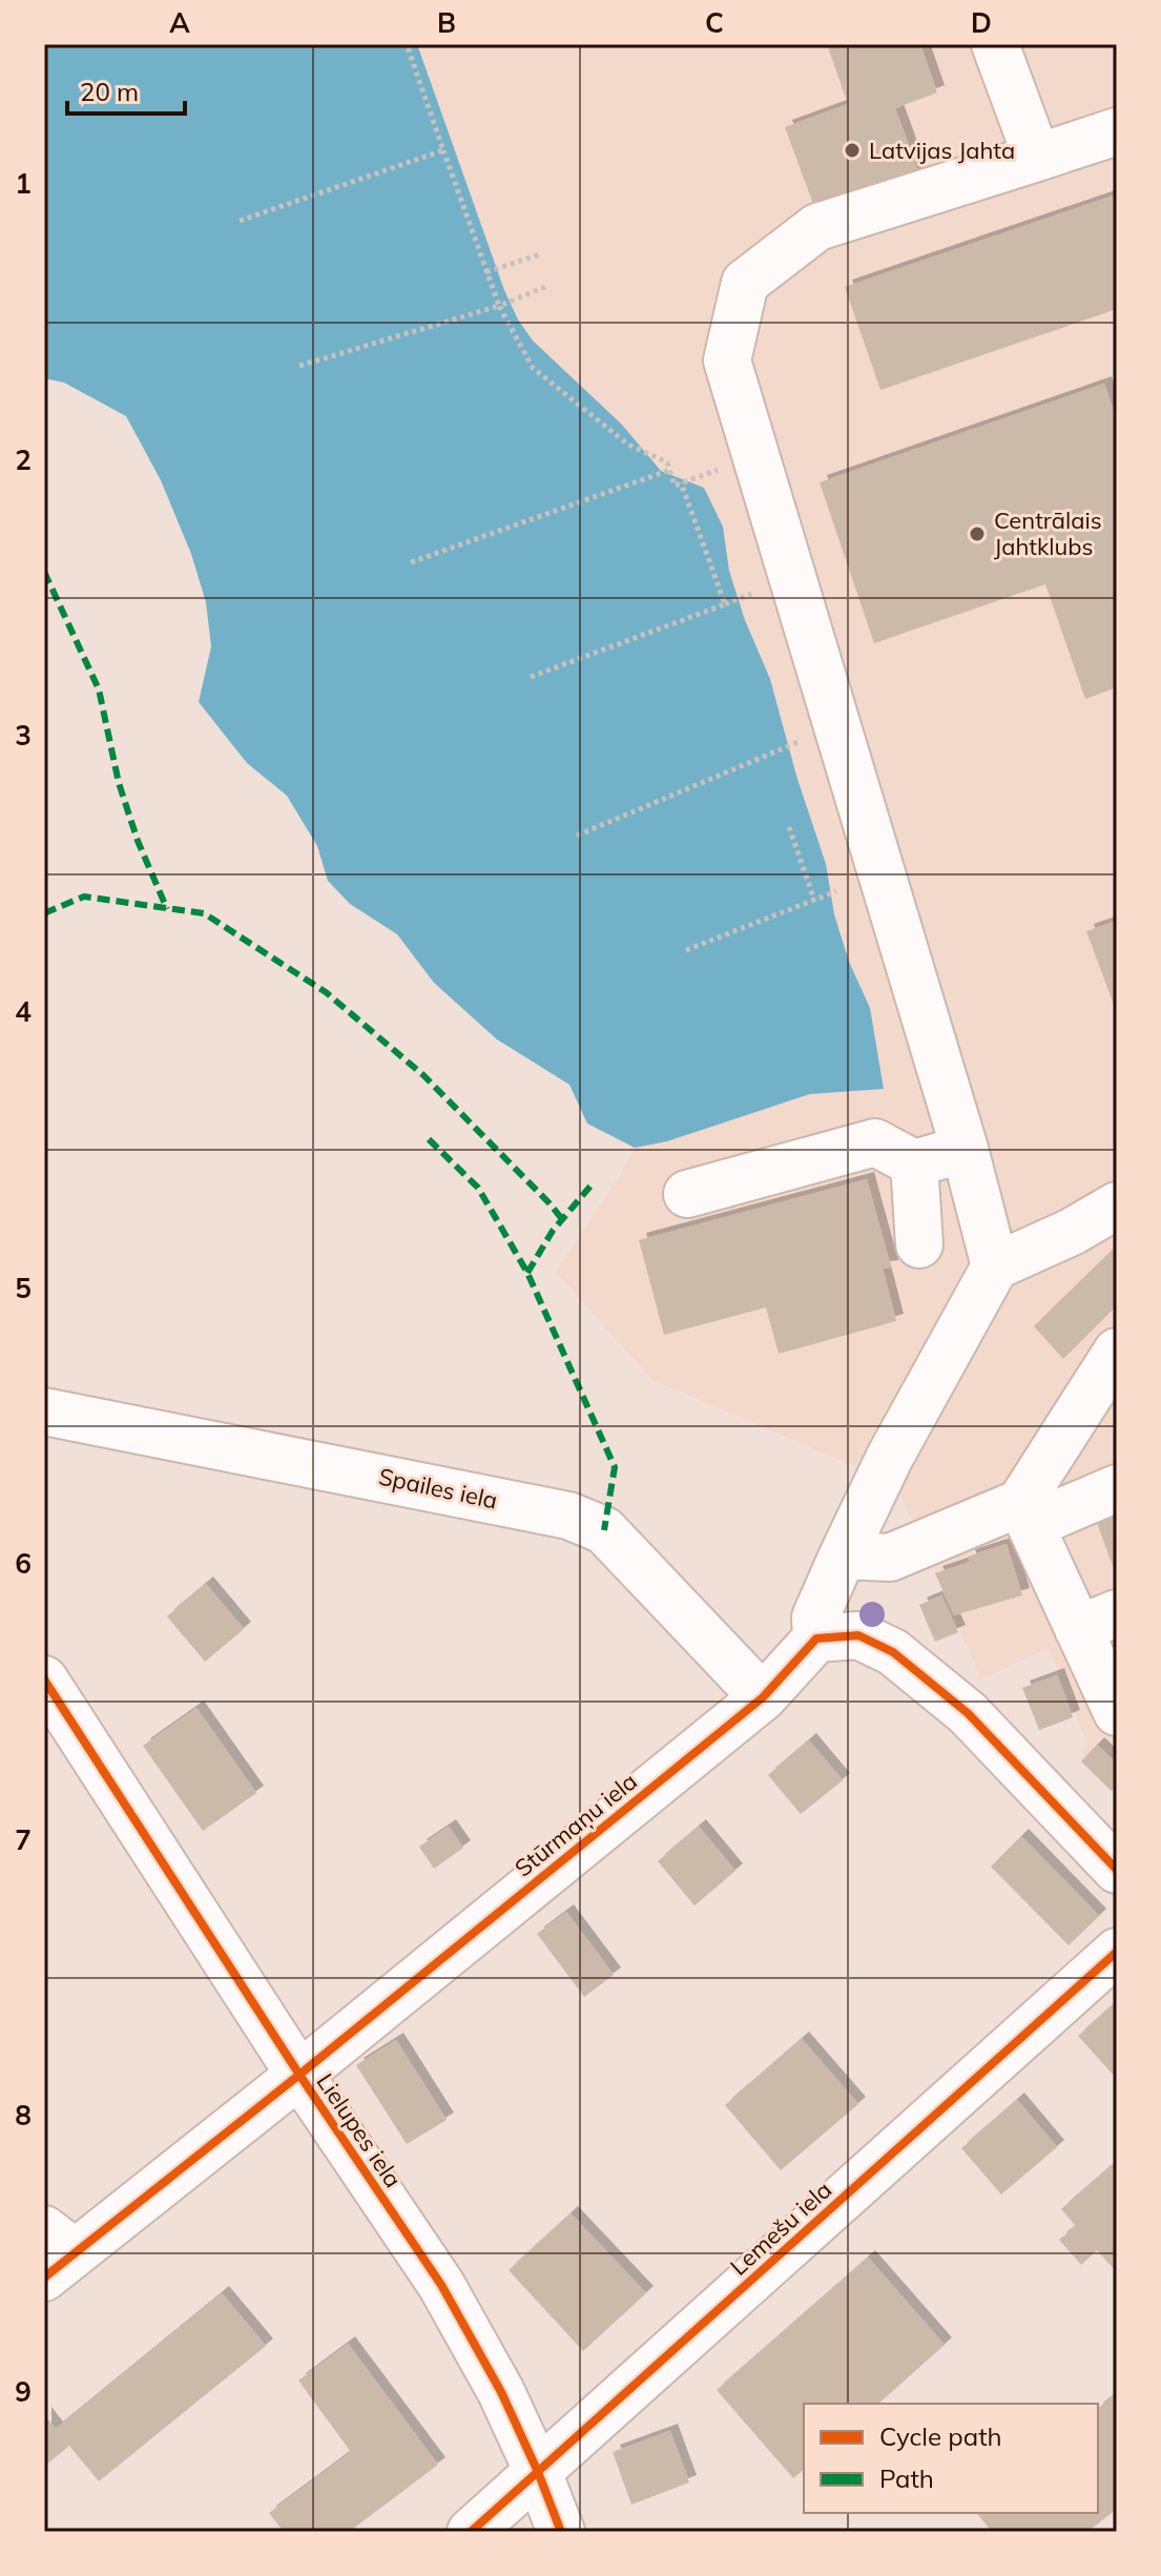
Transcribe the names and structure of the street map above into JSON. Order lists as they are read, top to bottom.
{
  "streets": {
    "street": [
      "Spailes iela",
      "Stūrmaņu iela",
      "Lielupes iela",
      "Lemešu iela"
    ]
  },
  "crossings": [
    ["Spailes iela", "Stūrmaņu iela"],
    ["Stūrmaņu iela", "Lielupes iela"],
    ["Lielupes iela", "Lemešu iela"]
  ],
  "places": ["Latvijas Jahta", "Centrālais Jahtklubs"],
  "legend": ["Cycle path", "Path"],
  "scale_bar": "20 m",
  "grid": {
    "columns": [
      "A",
      "B",
      "C",
      "D"
    ],
    "rows": [
      "1",
      "2",
      "3",
      "4",
      "5",
      "6",
      "7",
      "8",
      "9"
    ]
  }
}
